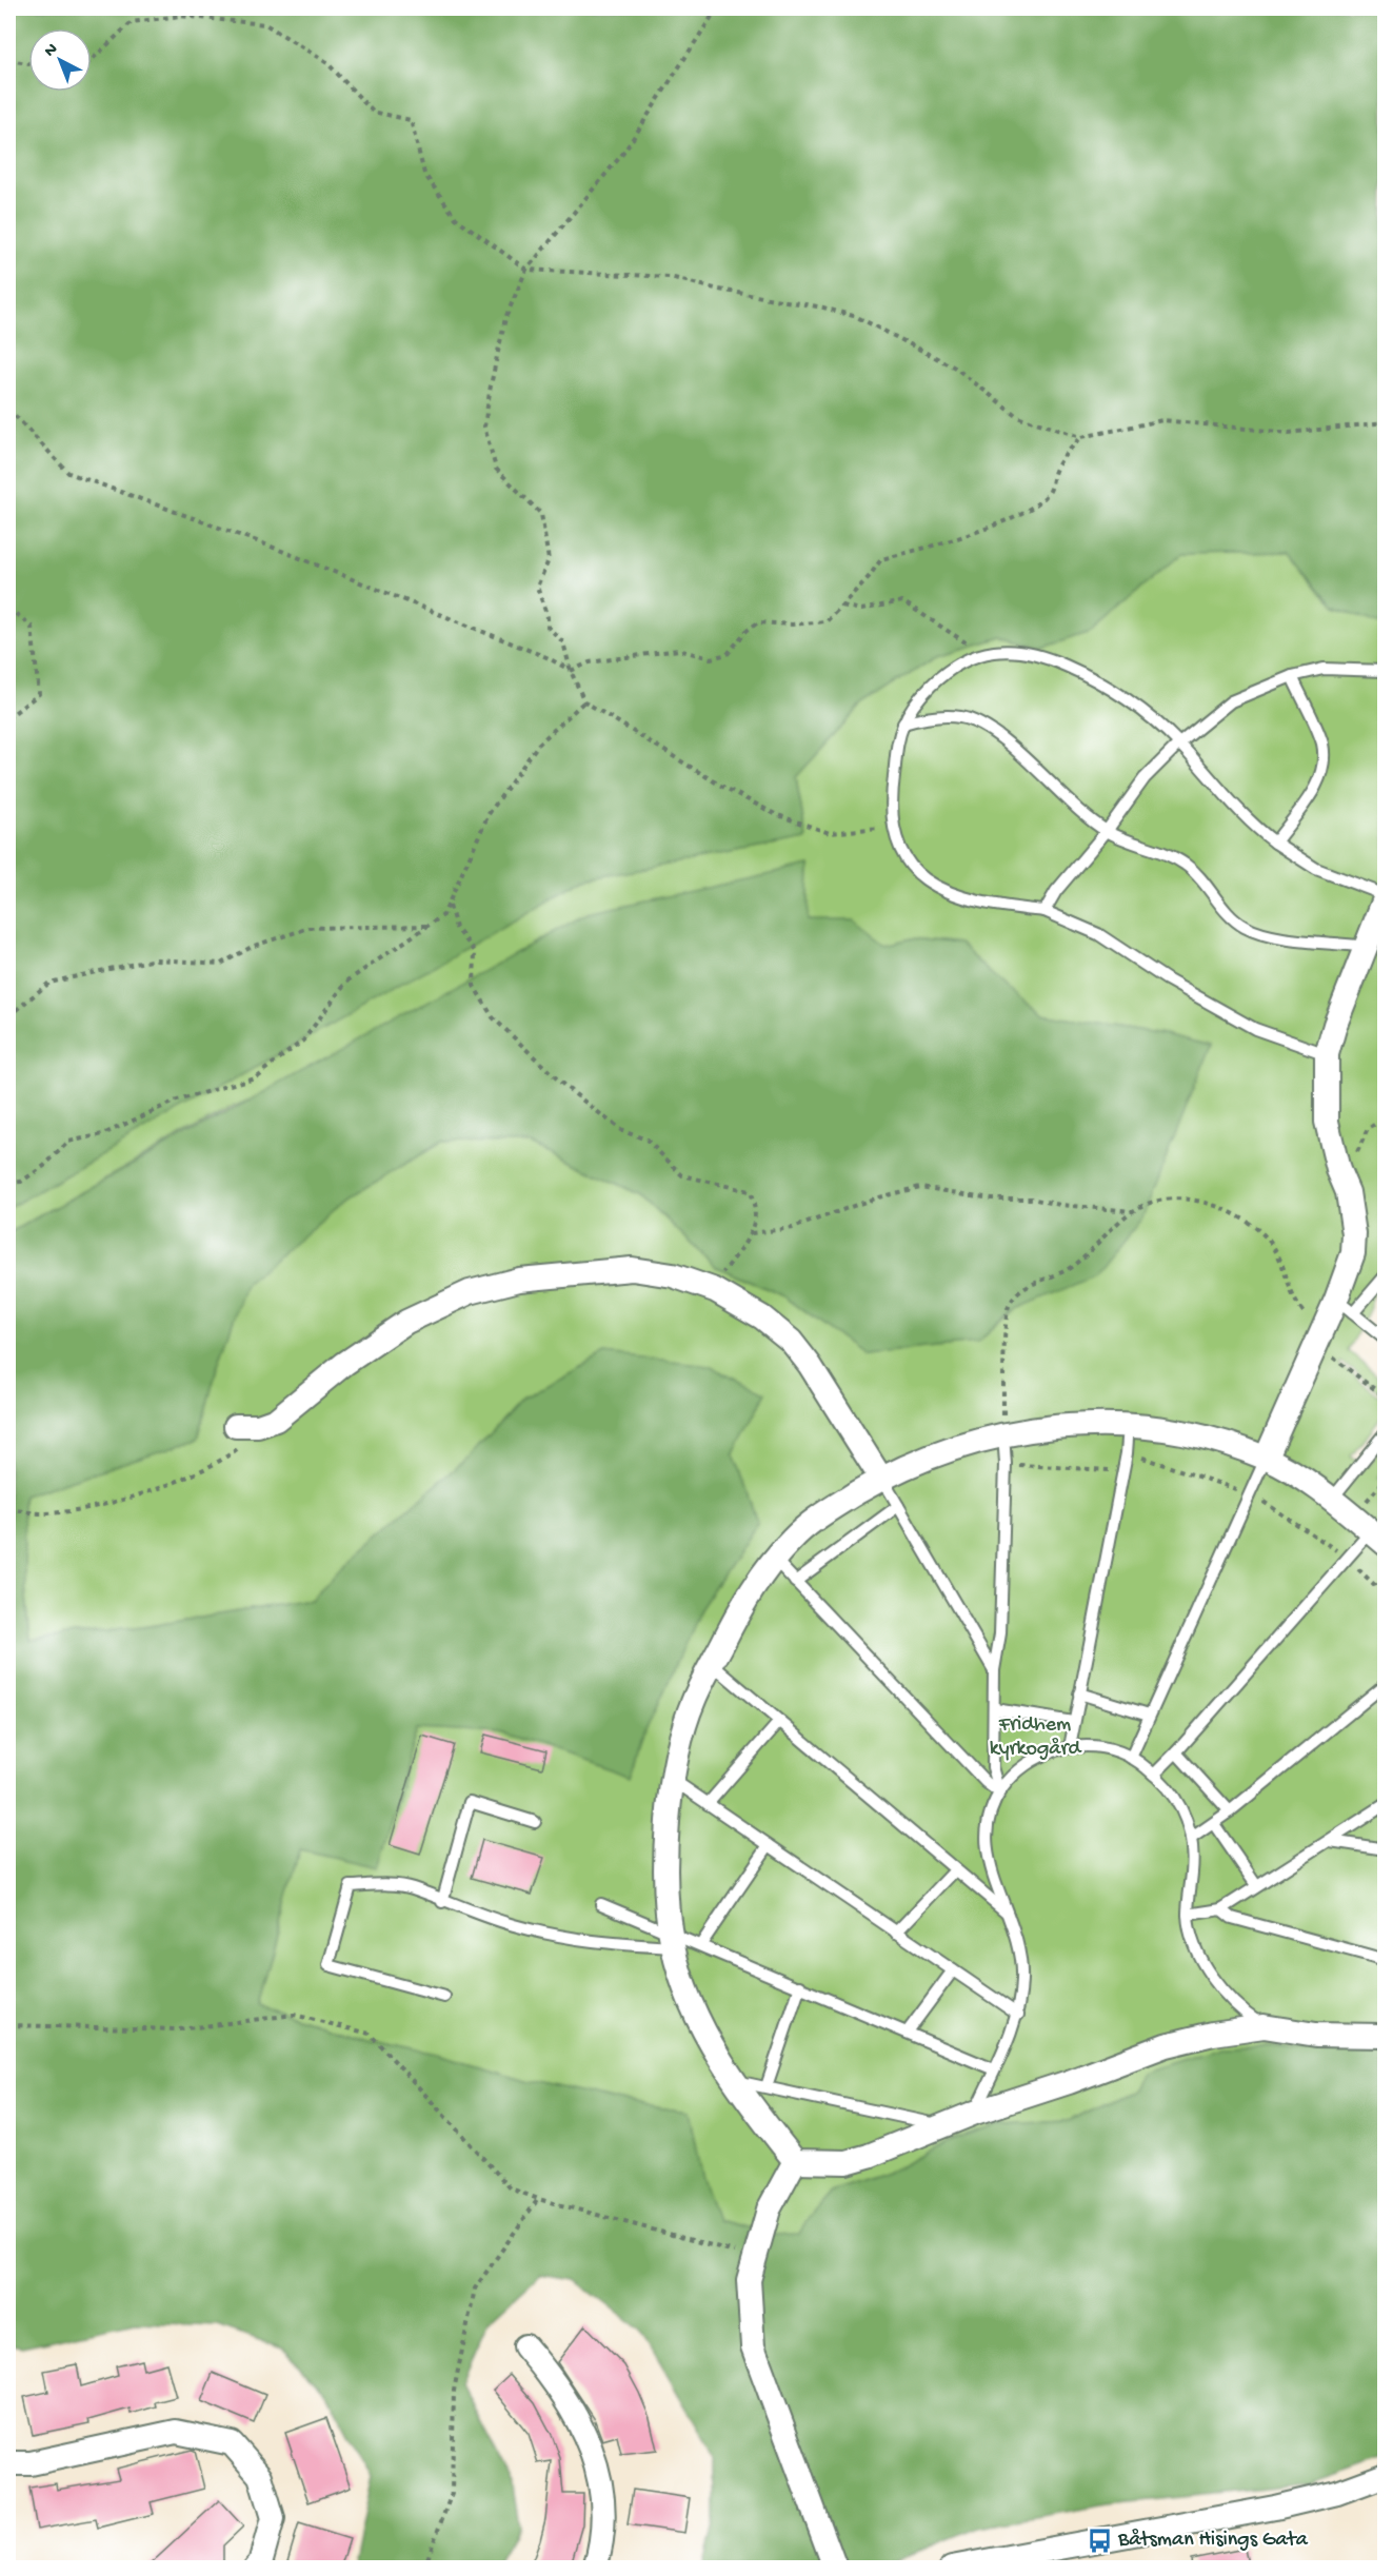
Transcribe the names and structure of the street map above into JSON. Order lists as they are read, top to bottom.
{
  "parks": ["Fridhem kyrkogård"],
  "places": {
    "bus stop": ["Båtsman Hisings Gata"]
  },
  "north": "top left"
}
